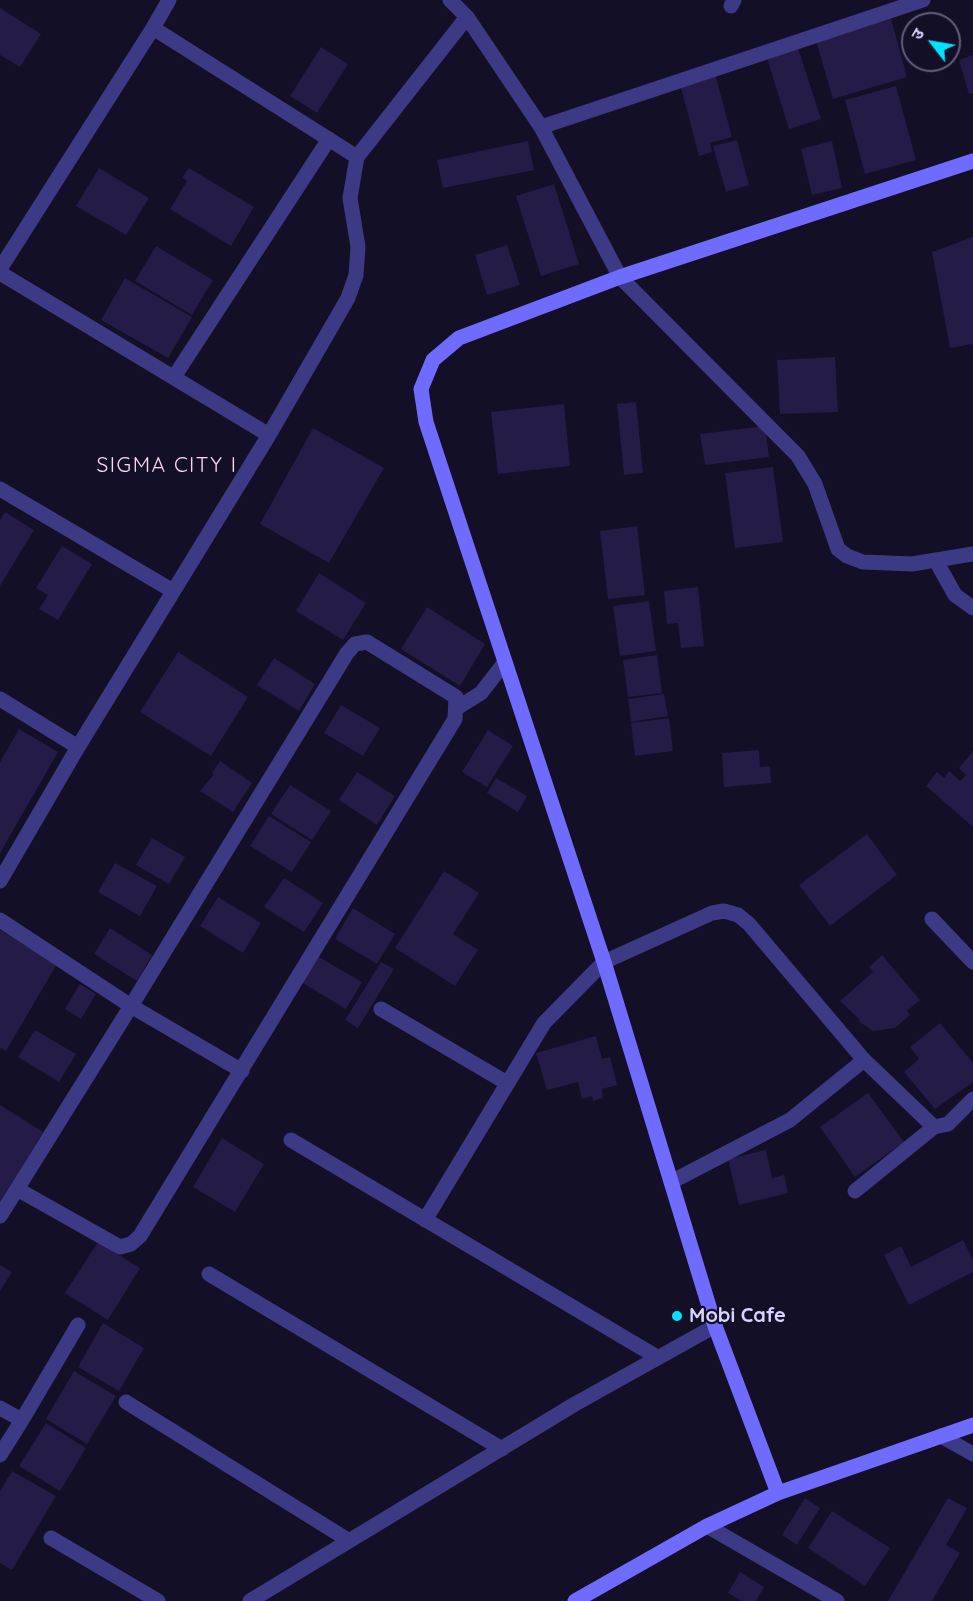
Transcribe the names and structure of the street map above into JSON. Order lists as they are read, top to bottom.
{
  "districts": ["SIGMA CITY I"],
  "places": ["Mobi Cafe"],
  "north": "top left"
}
